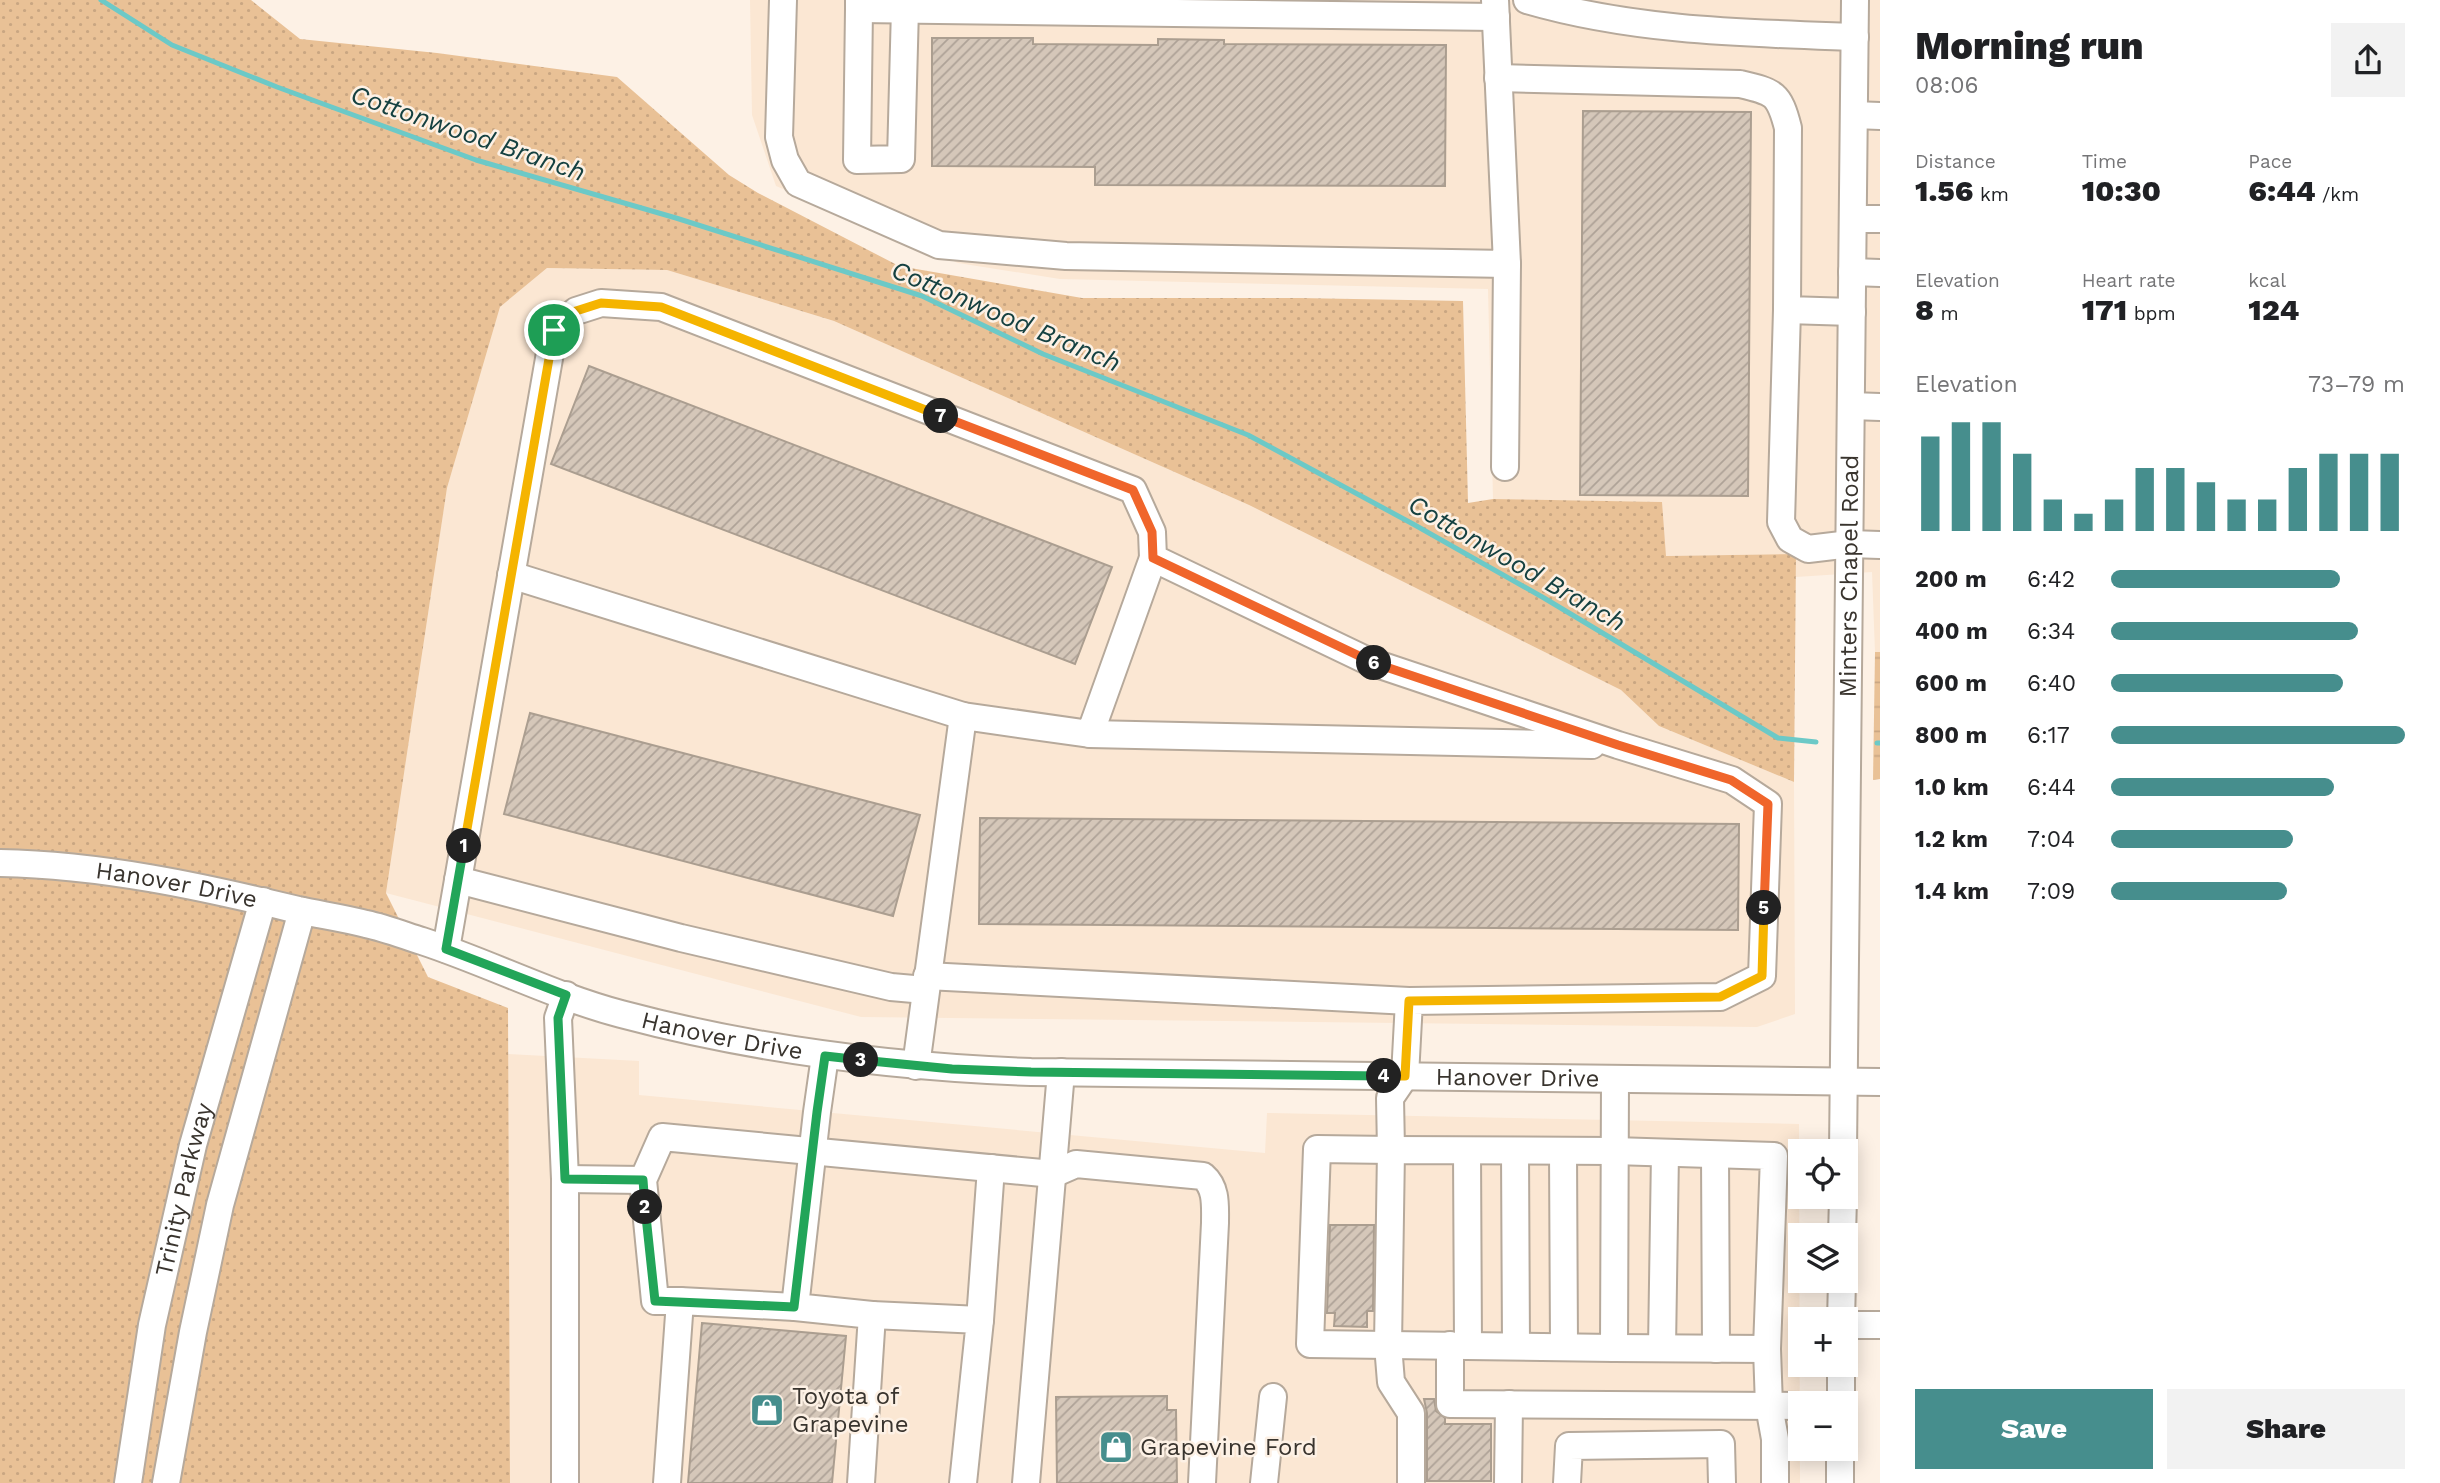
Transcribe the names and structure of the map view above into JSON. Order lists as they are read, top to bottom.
{
  "streets": {
    "street": ["Minters Chapel Road", "Hanover Drive", "Trinity Parkway"]
  },
  "crossings": [
    ["Minters Chapel Road", "Hanover Drive"],
    ["Hanover Drive", "Trinity Parkway"]
  ],
  "water": ["Cottonwood Branch"],
  "places": {
    "shop": ["Toyota of Grapevine", "Grapevine Ford"]
  },
  "page": {
    "heading": ["Morning run", "08:06"],
    "stats": [
      ["Distance", "1.56 km"],
      ["Time", "10:30"],
      ["Pace", "6:44 /km"],
      ["Elevation", "8 m"],
      ["Heart rate", "171 bpm"],
      ["kcal", "124"]
    ],
    "chart": ["Elevation", "73–79 m"],
    "pins": [
      "7",
      "6",
      "1",
      "5",
      "3",
      "4",
      "2"
    ],
    "list": [
      {
        "name": "200 m",
        "note": "6:42"
      },
      {
        "name": "400 m",
        "note": "6:34"
      },
      {
        "name": "600 m",
        "note": "6:40"
      },
      {
        "name": "800 m",
        "note": "6:17"
      },
      {
        "name": "1.0 km",
        "note": "6:44"
      },
      {
        "name": "1.2 km",
        "note": "7:04"
      },
      {
        "name": "1.4 km",
        "note": "7:09"
      }
    ],
    "map_buttons": ["+", "−"],
    "buttons": ["Save", "Share"]
  }
}
